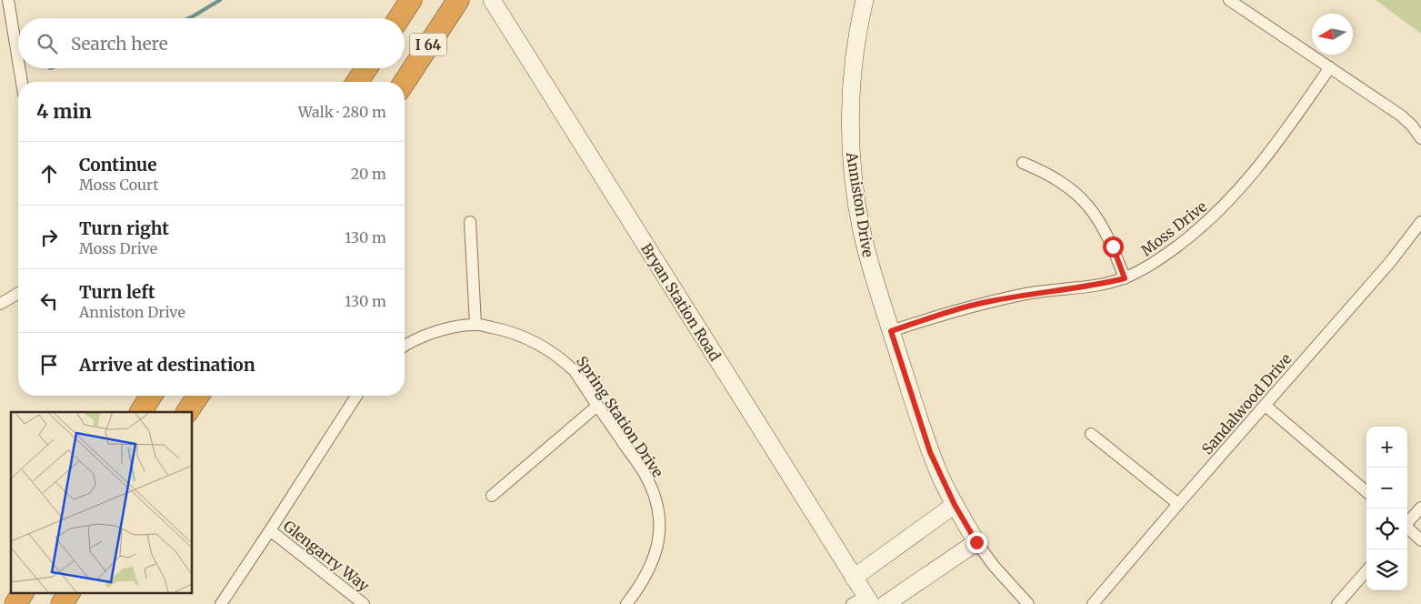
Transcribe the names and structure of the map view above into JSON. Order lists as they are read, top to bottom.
{
  "streets": {
    "highway": ["I 64"],
    "street": [
      "Anniston Drive",
      "Moss Drive",
      "Bryan Station Road",
      "Sandalwood Drive",
      "Spring Station Drive",
      "Glengarry Way"
    ]
  },
  "crossings": [
    ["Anniston Drive", "Moss Drive"]
  ],
  "north": "left",
  "page": {
    "search": "Search here",
    "heading": ["4 min", "Walk · 280 m"],
    "list": [
      ["Continue", "Moss Court", "20 m"],
      ["Turn right", "Moss Drive", "130 m"],
      ["Turn left", "Anniston Drive", "130 m"],
      "Arrive at destination"
    ],
    "map_buttons": ["+", "−"]
  }
}
